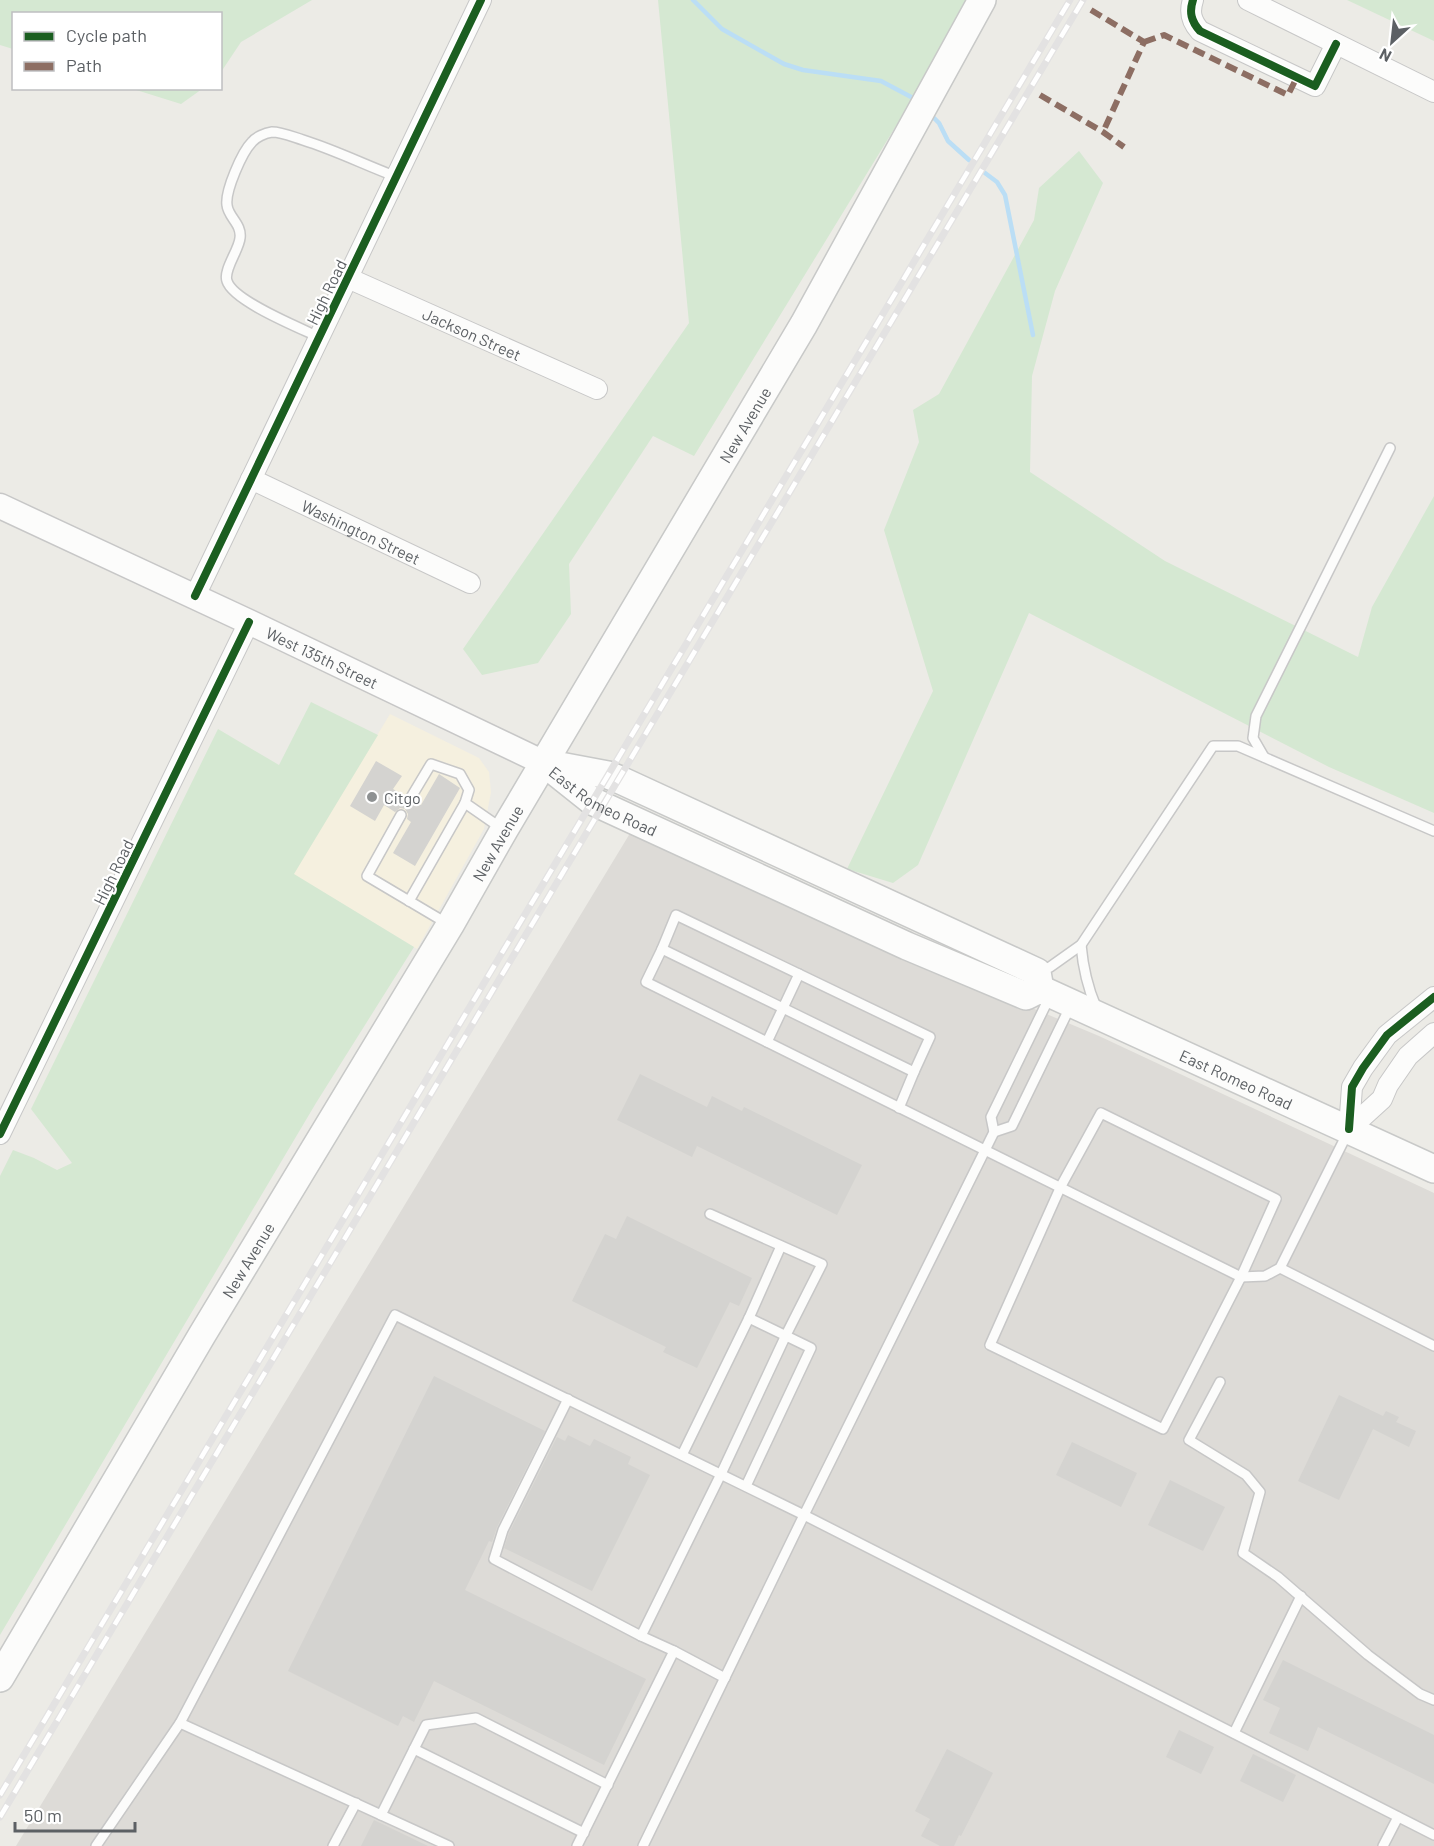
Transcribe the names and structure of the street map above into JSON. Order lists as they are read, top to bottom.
{
  "streets": {
    "main road": ["New Avenue", "East Romeo Road"],
    "street": [
      "High Road",
      "Jackson Street",
      "Washington Street",
      "West 135th Street"
    ]
  },
  "crossings": [
    ["High Road", "Jackson Street"],
    ["High Road", "Washington Street"],
    ["High Road", "West 135th Street"],
    ["New Avenue", "West 135th Street"],
    ["New Avenue", "East Romeo Road"],
    ["West 135th Street", "East Romeo Road"]
  ],
  "places": ["Citgo"],
  "legend": ["Cycle path", "Path"],
  "scale_bar": "50 m",
  "north": "bottom left"
}
